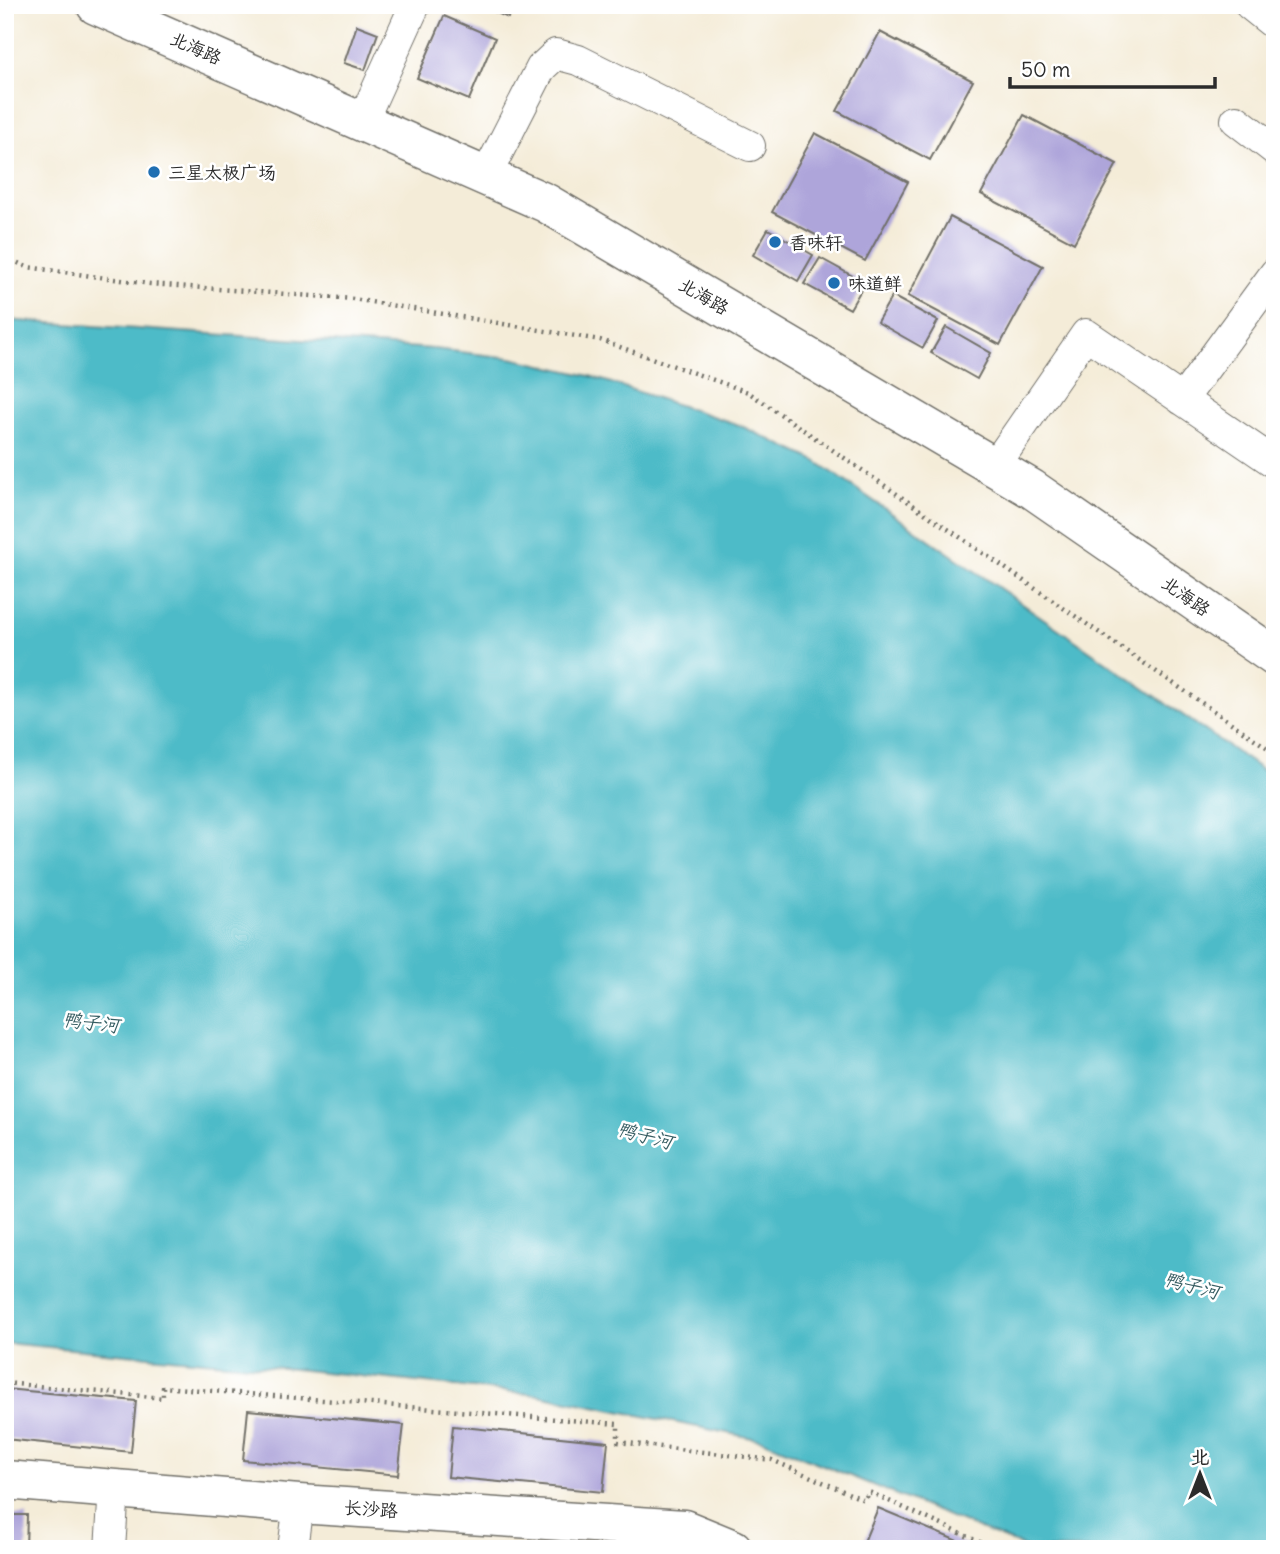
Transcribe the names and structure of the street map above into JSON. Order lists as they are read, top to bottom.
{
  "streets": {
    "main road": ["北海路", "长沙路"]
  },
  "water": ["鸭子河"],
  "places": ["三星太极广场", "香味轩", "味道鲜"],
  "scale_bar": "50 m",
  "north": "top"
}
